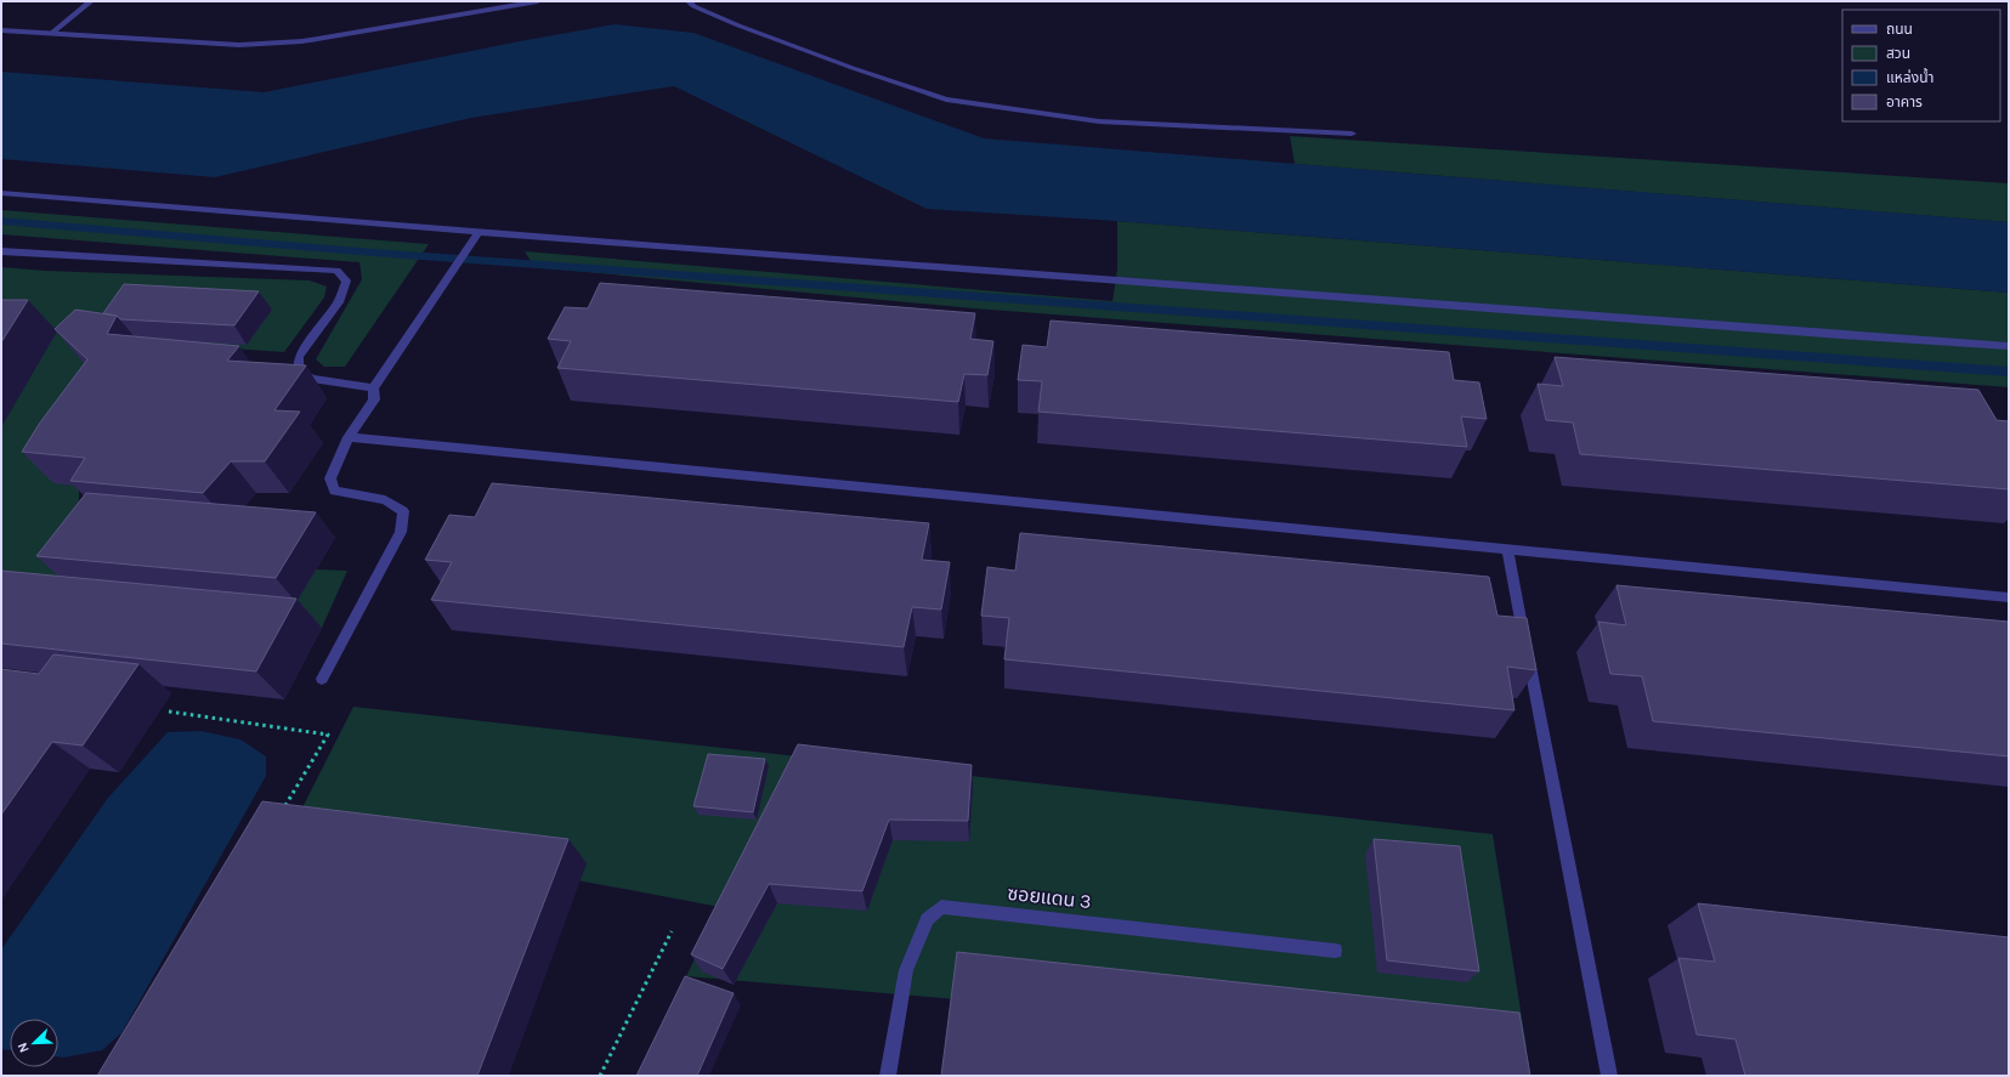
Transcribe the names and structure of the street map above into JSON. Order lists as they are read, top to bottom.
{
  "streets": {
    "street": ["ซอยแดน 3"]
  },
  "legend": [
    "ถนน",
    "สวน",
    "แหล่งน้ำ",
    "อาคาร"
  ],
  "north": "bottom left"
}
